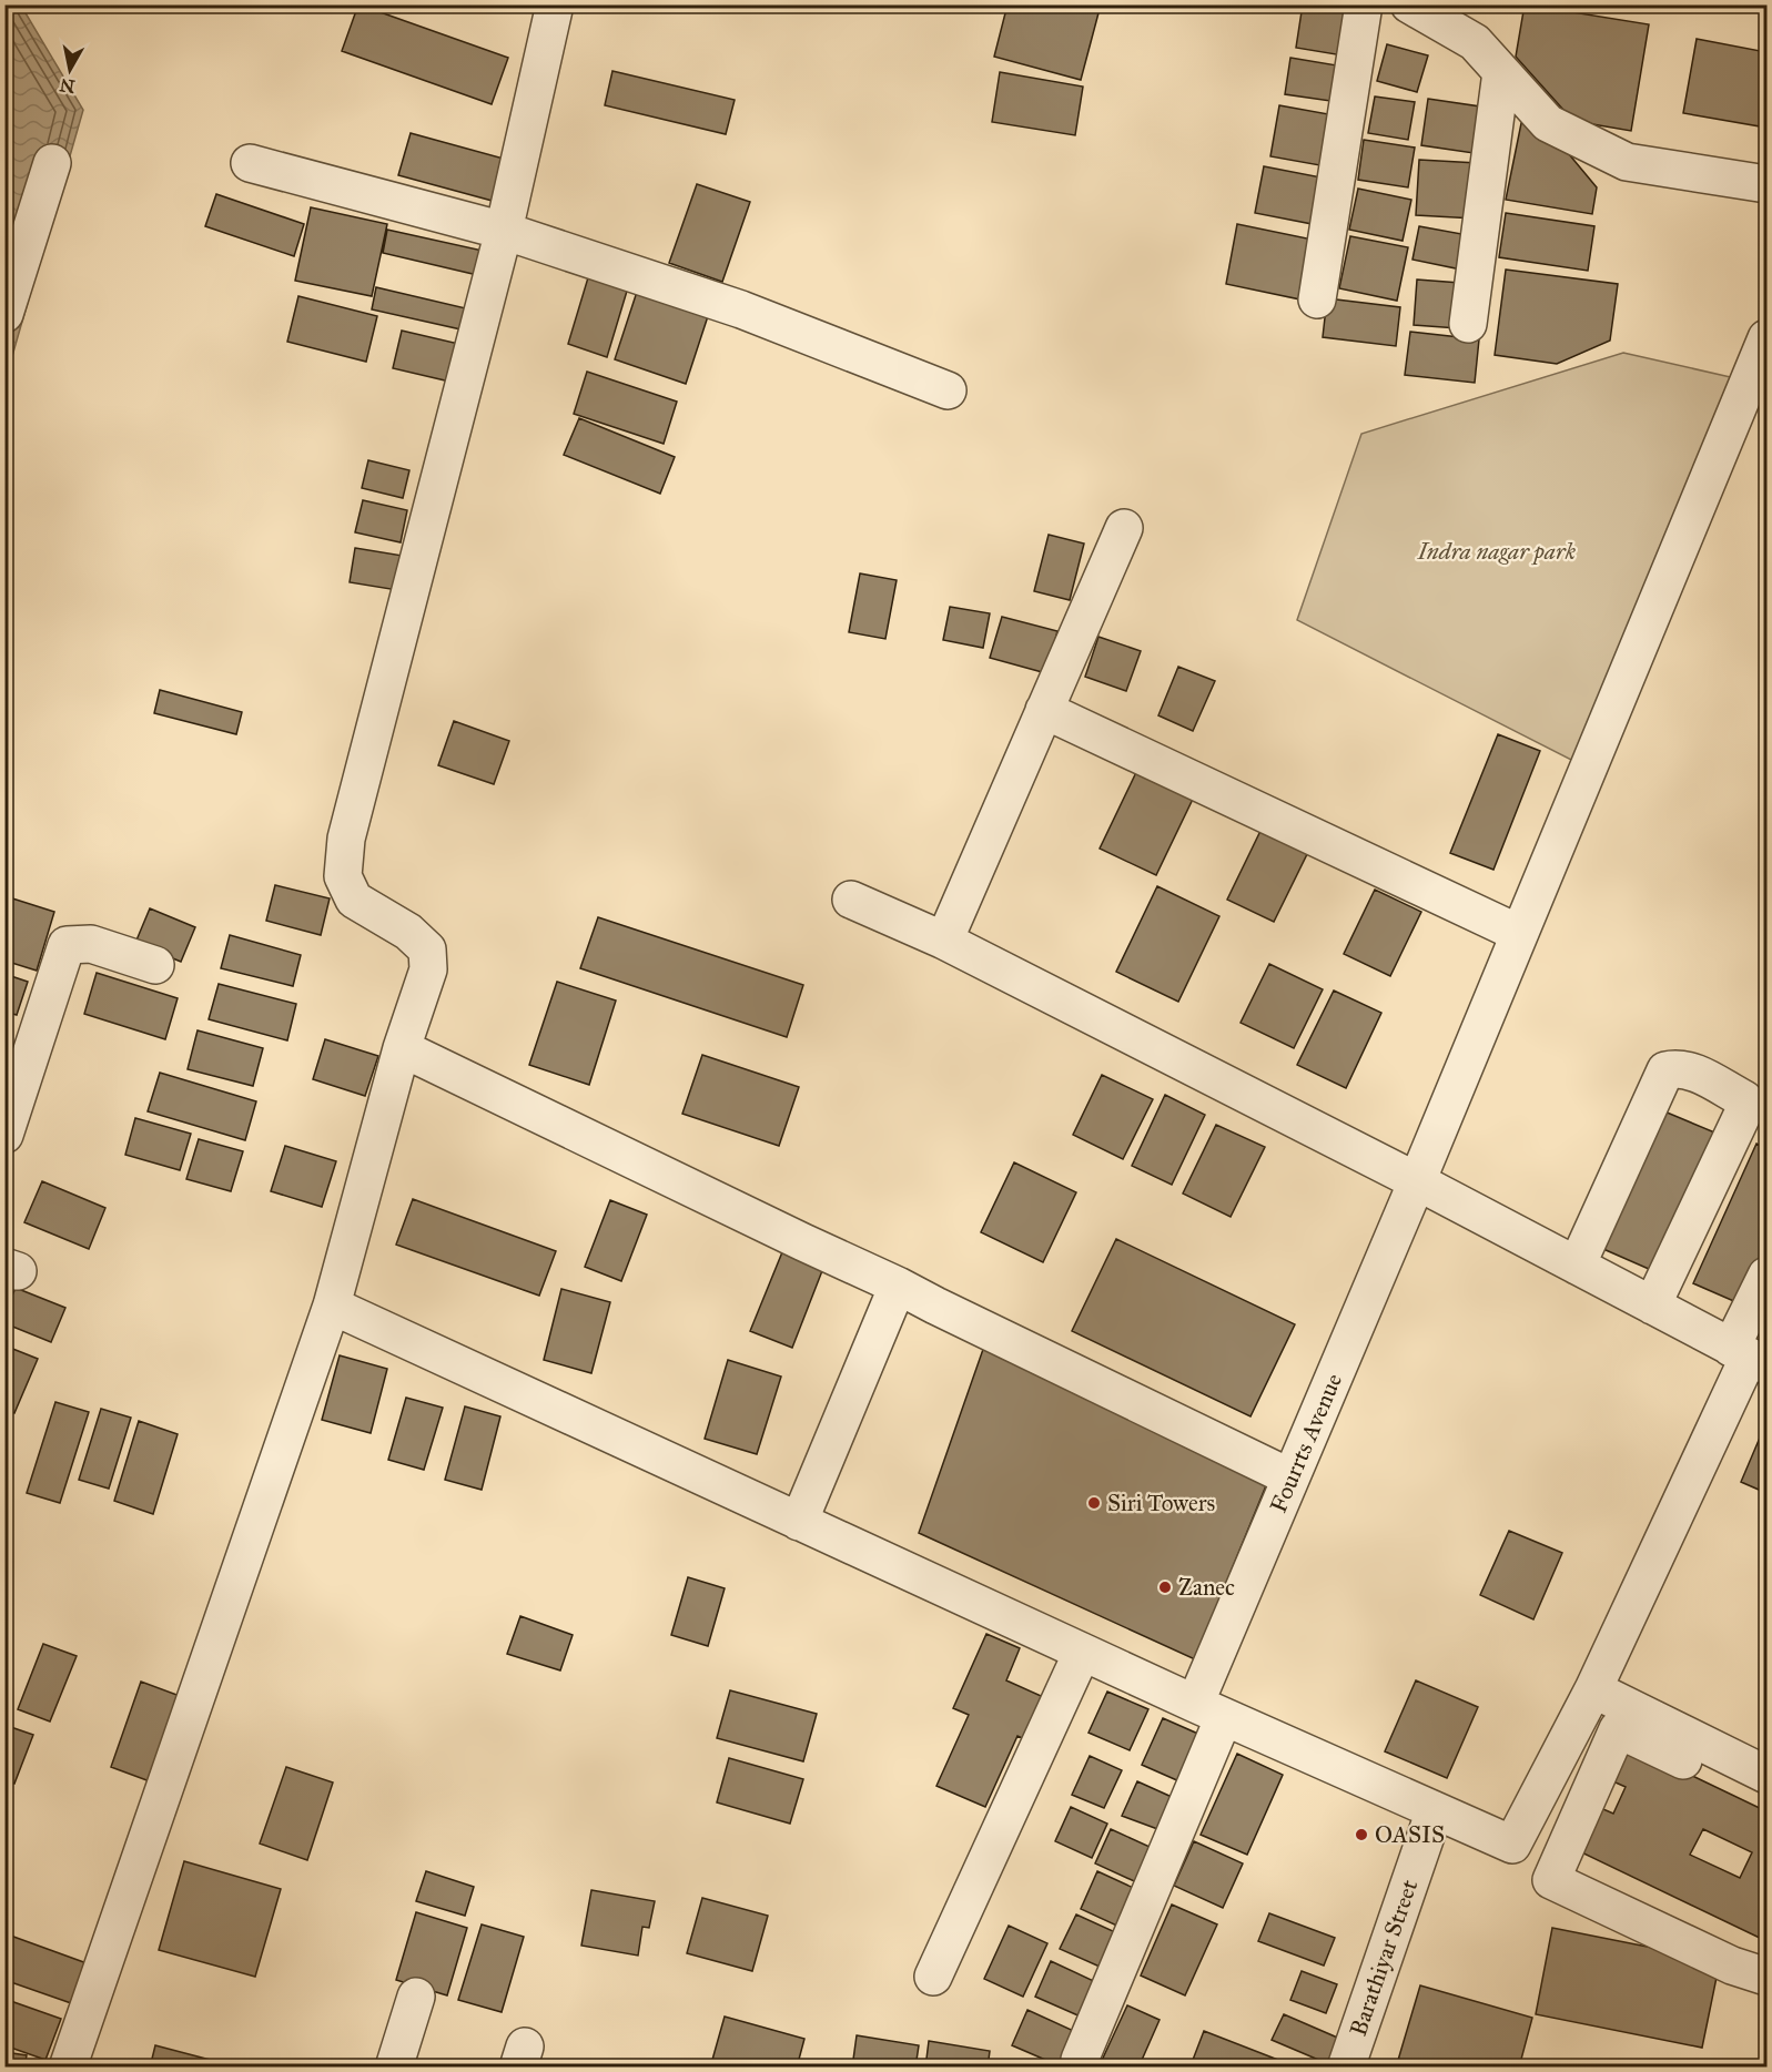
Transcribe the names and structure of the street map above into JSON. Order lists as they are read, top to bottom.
{
  "streets": {
    "street": ["Fourrts Avenue", "Barathiyar Street"]
  },
  "parks": ["Indra nagar park"],
  "places": ["Siri Towers", "Zanec", "OASIS"],
  "north": "bottom"
}
